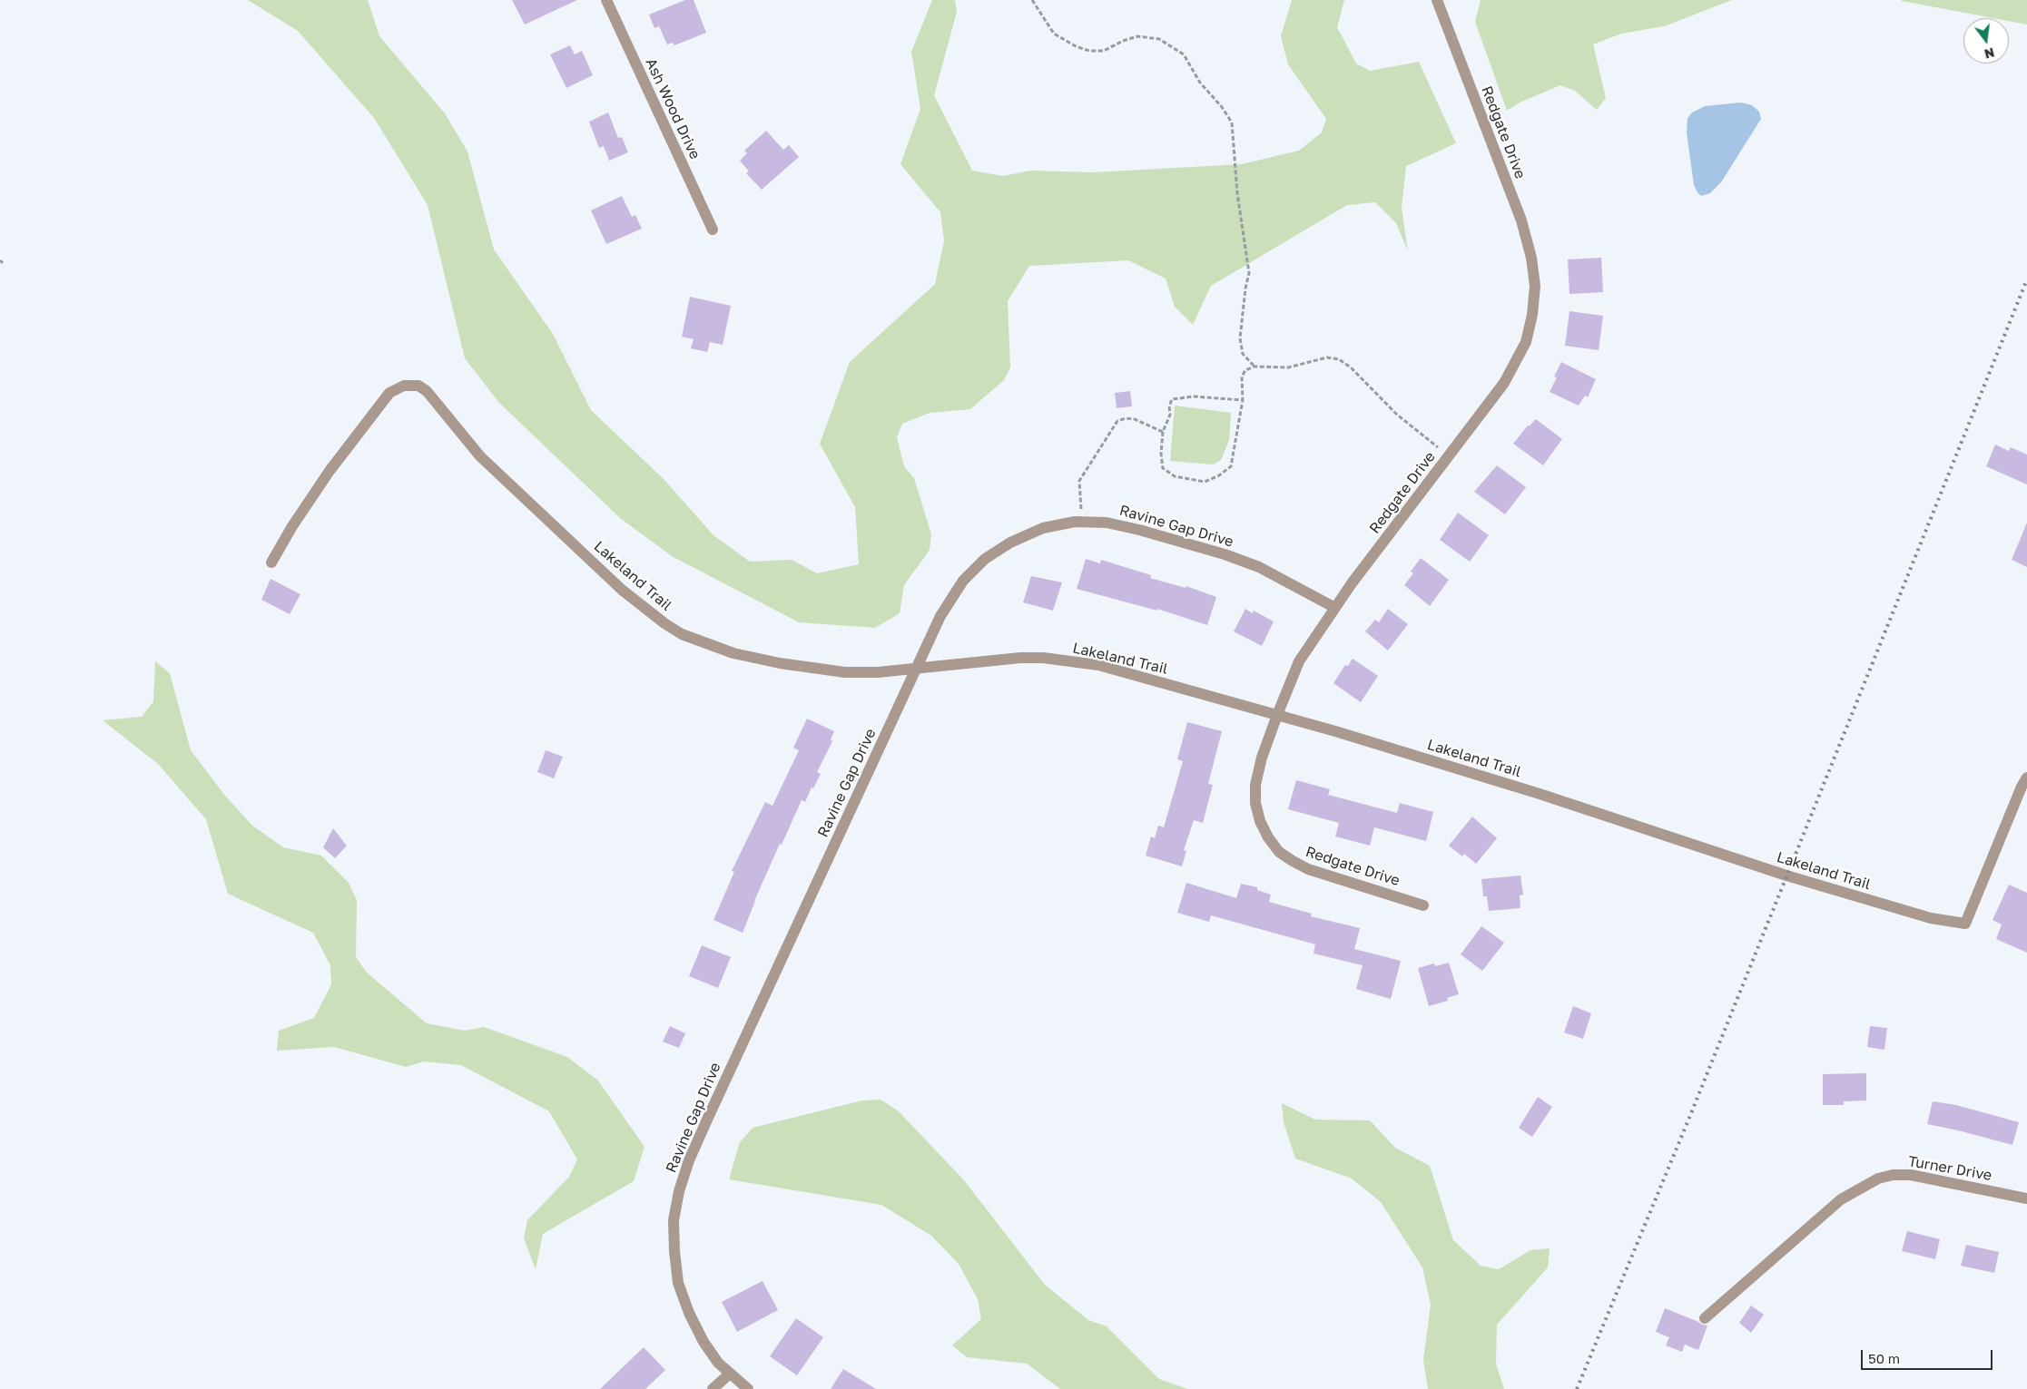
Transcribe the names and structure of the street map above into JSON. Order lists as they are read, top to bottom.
{
  "streets": {
    "street": [
      "Ash Wood Drive",
      "Redgate Drive",
      "Ravine Gap Drive",
      "Lakeland Trail",
      "Turner Drive"
    ]
  },
  "crossings": [
    ["Redgate Drive", "Ravine Gap Drive"],
    ["Redgate Drive", "Lakeland Trail"],
    ["Ravine Gap Drive", "Lakeland Trail"]
  ],
  "scale_bar": "50 m",
  "north": "bottom"
}
